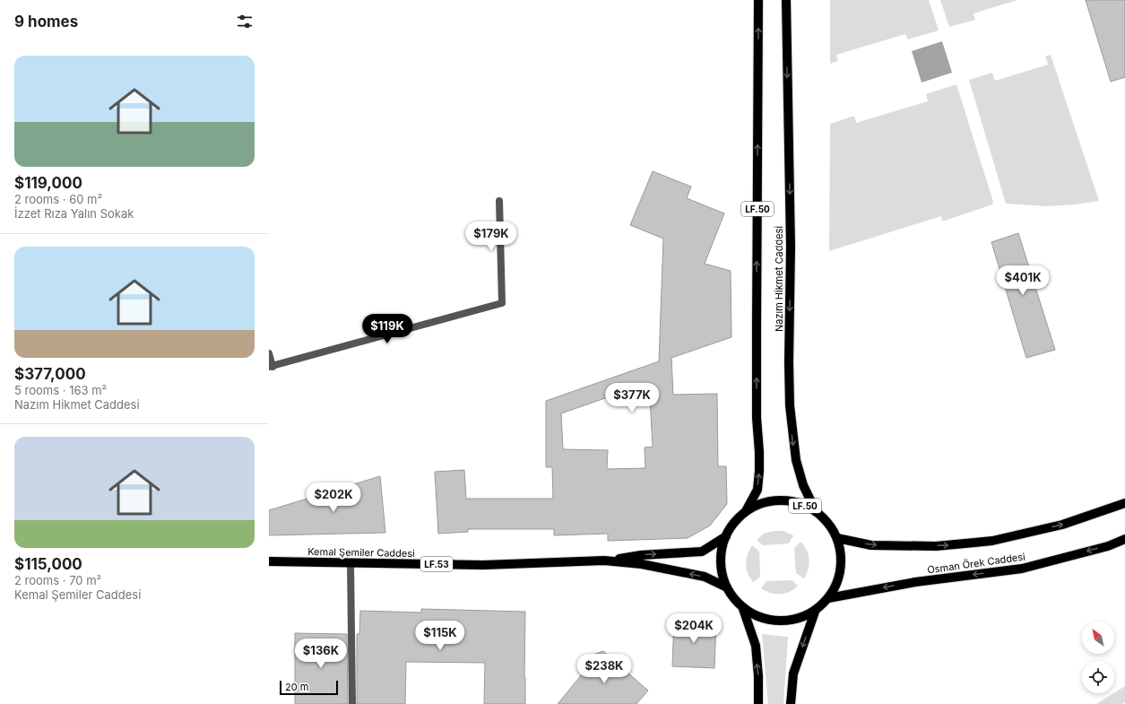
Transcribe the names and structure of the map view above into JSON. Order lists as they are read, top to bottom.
{
  "streets": {
    "main road": [
      "LF.50",
      "Nazım Hikmet Caddesi",
      "Kemal Şemiler Caddesi",
      "Osman Örek Caddesi",
      "LF.53"
    ]
  },
  "crossings": [
    ["LF.50", "Nazım Hikmet Caddesi"],
    ["LF.50", "Kemal Şemiler Caddesi"],
    ["LF.50", "Osman Örek Caddesi"],
    ["Nazım Hikmet Caddesi", "Kemal Şemiler Caddesi"],
    ["Nazım Hikmet Caddesi", "Osman Örek Caddesi"],
    ["Kemal Şemiler Caddesi", "Osman Örek Caddesi"]
  ],
  "scale_bar": "20 m",
  "north": "top left",
  "page": {
    "heading": "9 homes",
    "list": [
      {
        "name": "$119,000",
        "note": "2 rooms · 60 m² · İzzet Rıza Yalın Sokak"
      },
      {
        "name": "$377,000",
        "note": "5 rooms · 163 m² · Nazım Hikmet Caddesi"
      },
      {
        "name": "$115,000",
        "note": "2 rooms · 70 m² · Kemal Şemiler Caddesi"
      }
    ],
    "price": [
      "$179K",
      "$401K",
      "$119K",
      "$377K",
      "$202K",
      "$204K",
      "$115K",
      "$136K",
      "$238K"
    ],
    "scale": "20 m"
  }
}
